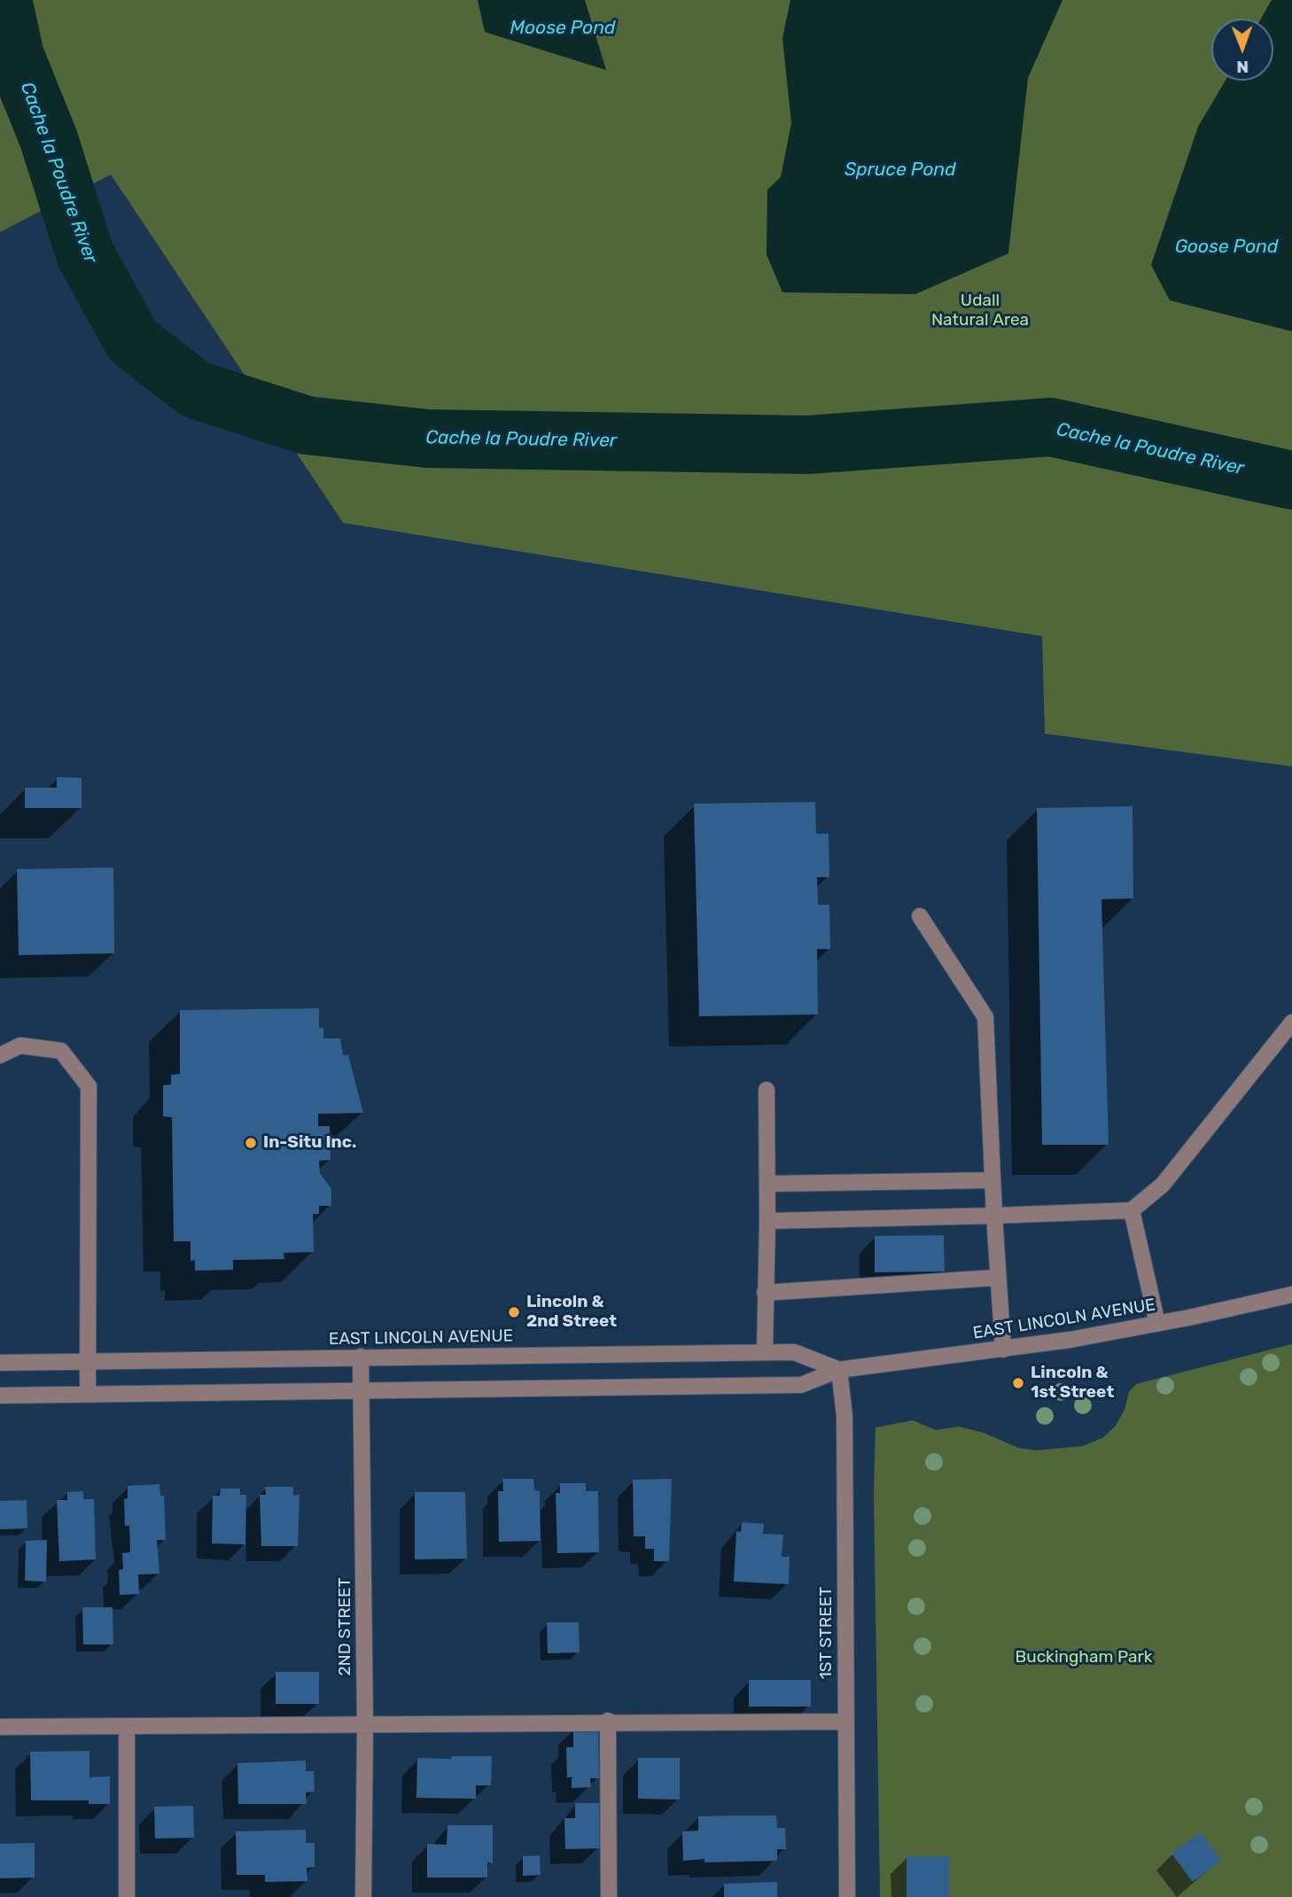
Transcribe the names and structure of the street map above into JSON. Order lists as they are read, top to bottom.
{
  "streets": {
    "street": ["EAST LINCOLN AVENUE", "2ND STREET", "1ST STREET"]
  },
  "crossings": [
    ["EAST LINCOLN AVENUE", "2ND STREET"],
    ["EAST LINCOLN AVENUE", "1ST STREET"]
  ],
  "water": [
    "Moose Pond",
    "Spruce Pond",
    "Cache la Poudre River",
    "Goose Pond"
  ],
  "parks": ["Udall Natural Area", "Buckingham Park"],
  "places": ["In-Situ Inc.", "Lincoln & 2nd Street", "Lincoln & 1st Street"],
  "north": "bottom"
}
